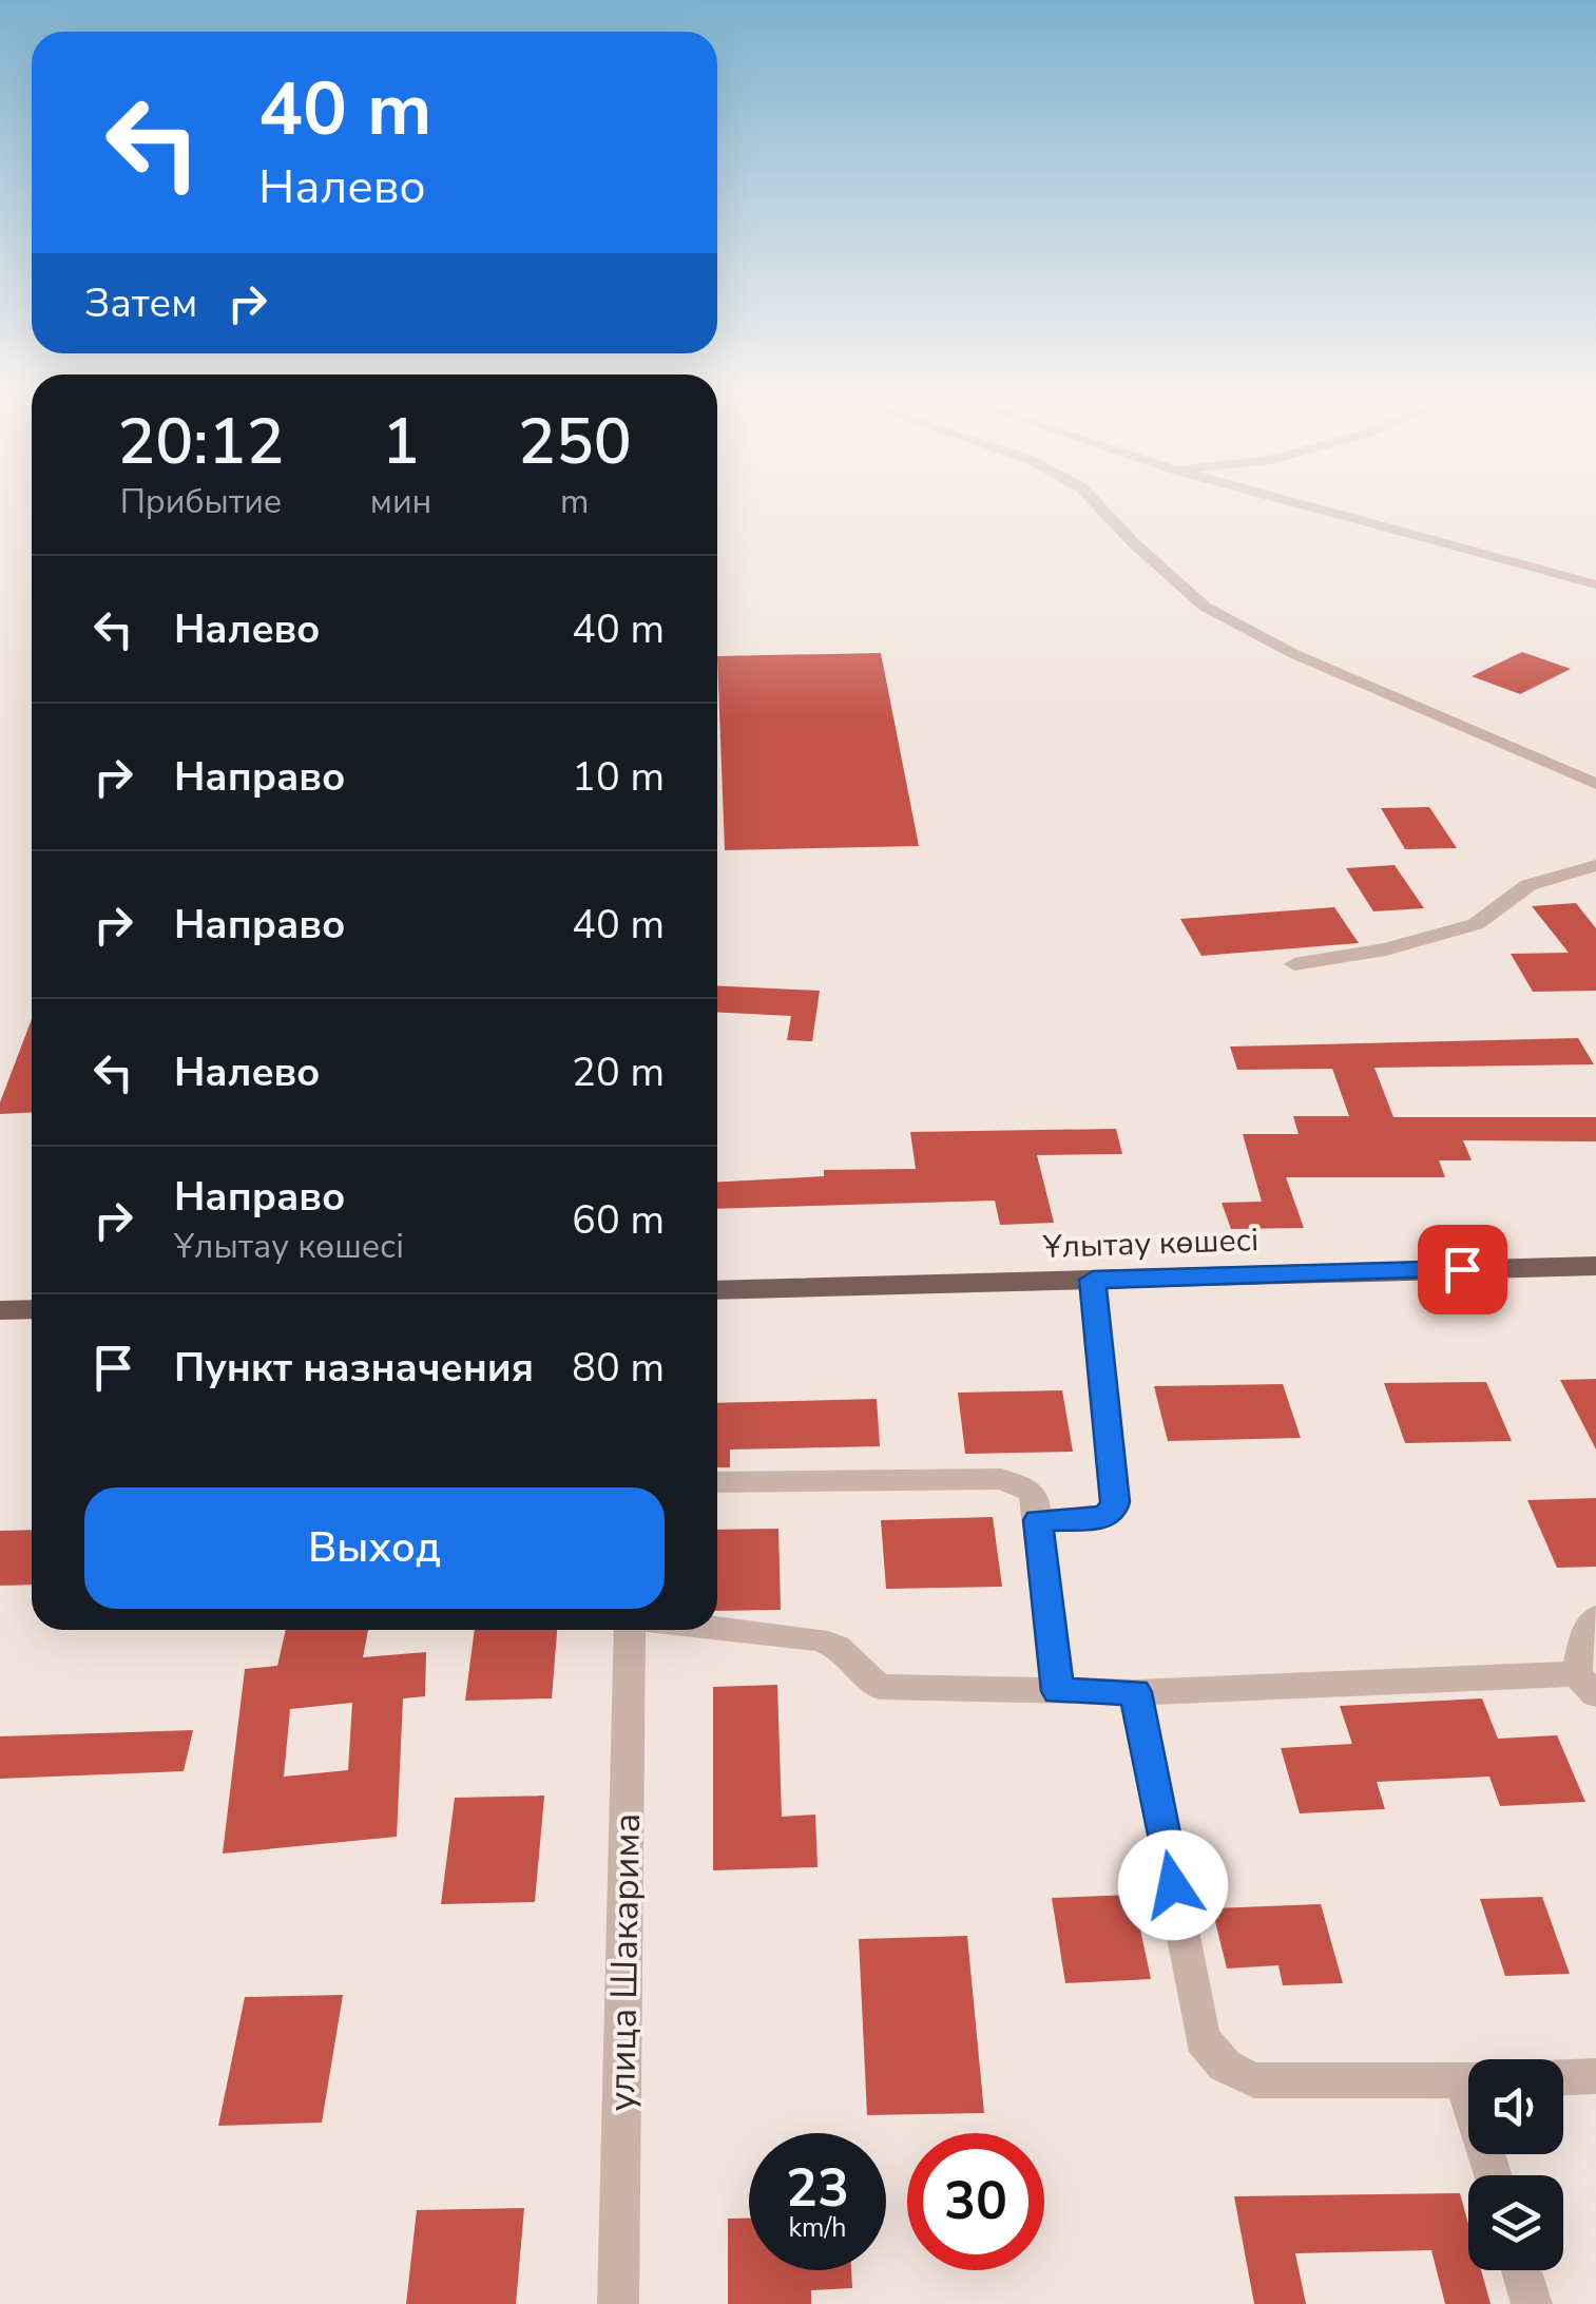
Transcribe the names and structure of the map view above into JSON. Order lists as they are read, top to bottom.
{
  "streets": {
    "main road": ["Ұлытау көшесі"],
    "street": ["улица Шакарима"]
  },
  "page": {
    "turn": ["40 m", "Налево"],
    "then": "Затем",
    "eta": [
      "20:12",
      "Прибытие",
      "1",
      "мин",
      "250",
      "m"
    ],
    "list": [
      {
        "name": "Налево",
        "value": "40 m"
      },
      {
        "name": "Направо",
        "value": "10 m"
      },
      {
        "name": "Направо",
        "value": "40 m"
      },
      {
        "name": "Налево",
        "value": "20 m"
      },
      {
        "name": "Направо",
        "note": "Ұлытау көшесі",
        "value": "60 m"
      },
      {
        "name": "Пункт назначения",
        "value": "80 m"
      }
    ],
    "buttons": "Выход",
    "speed": "23 km/h",
    "limit": "30"
  }
}
